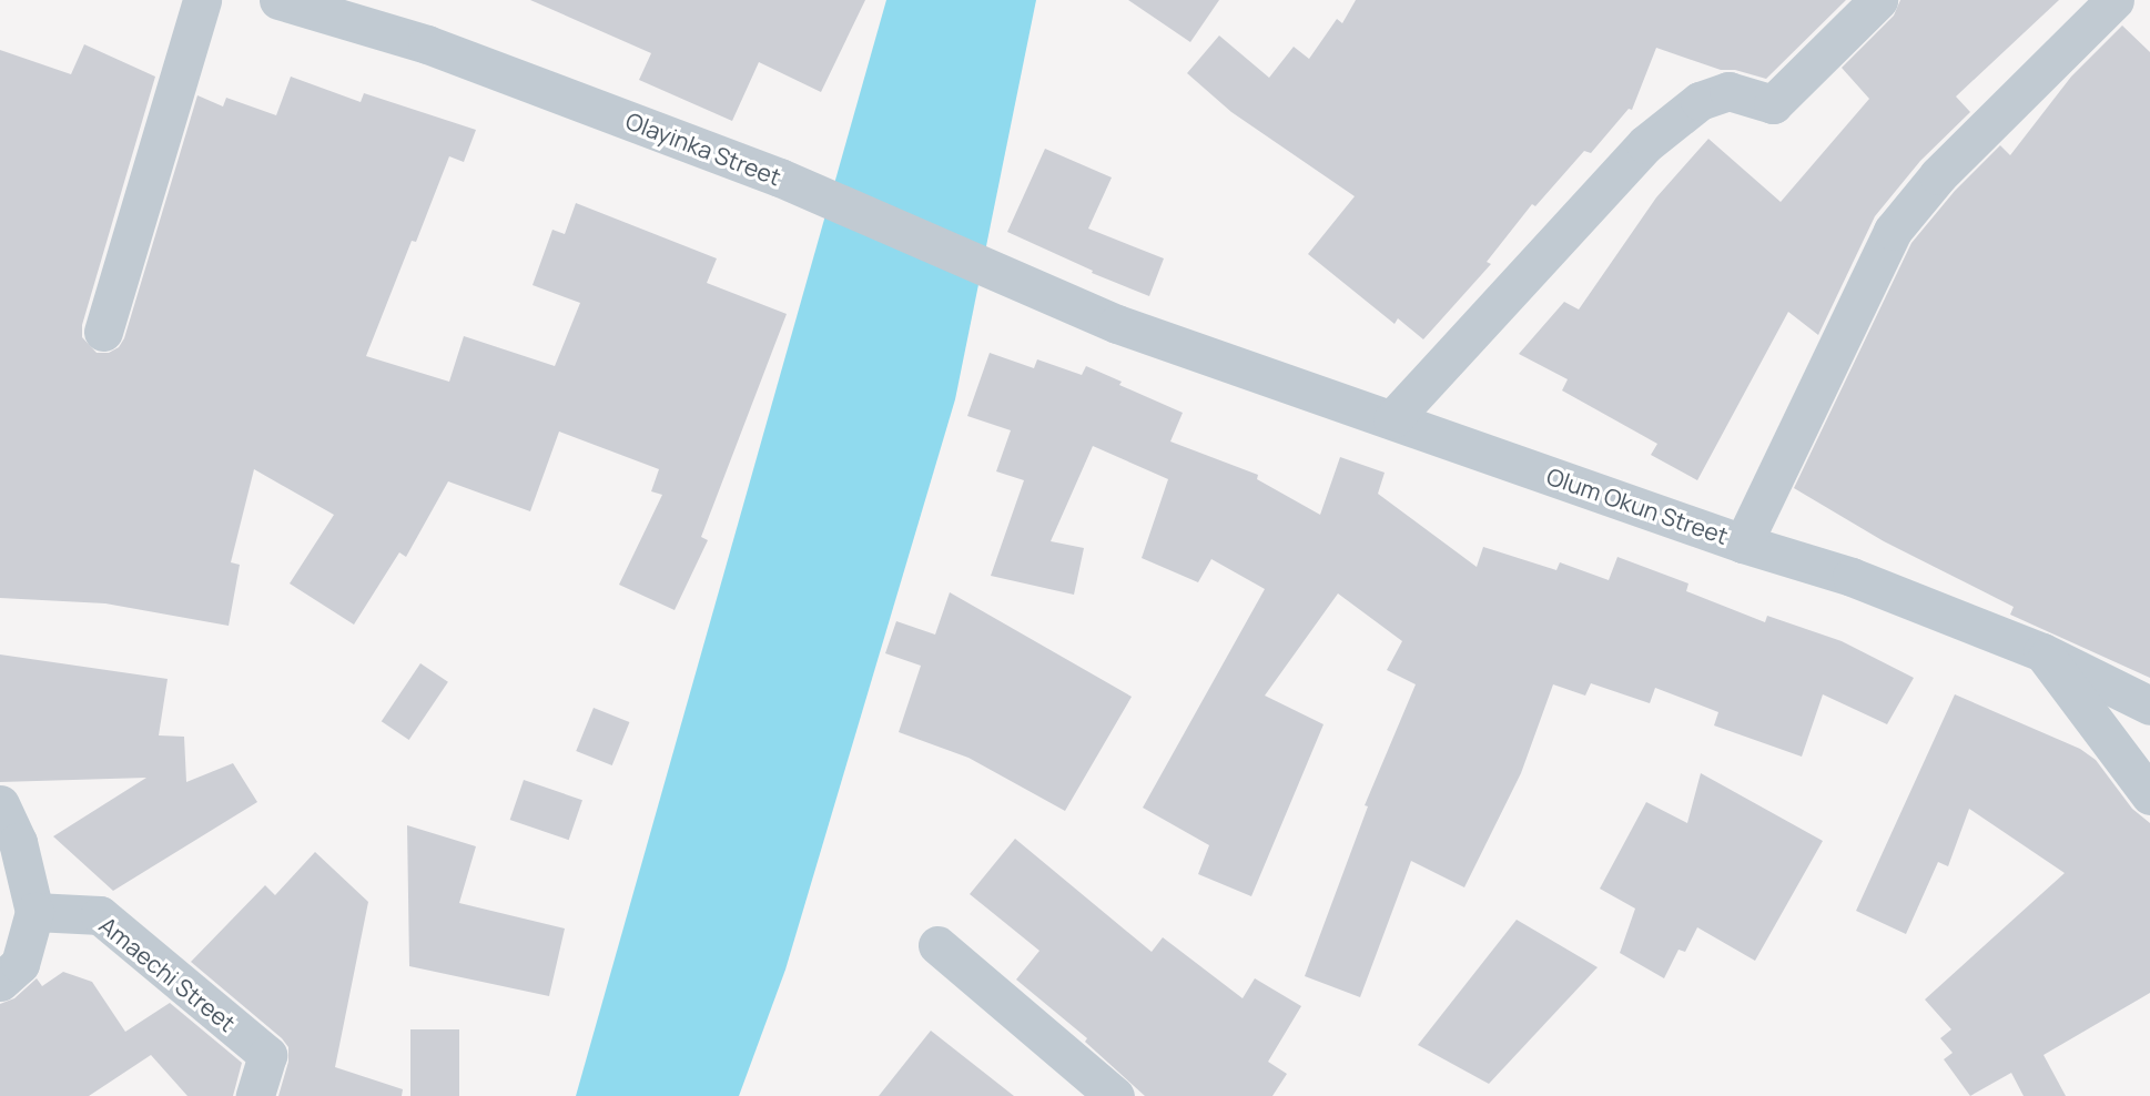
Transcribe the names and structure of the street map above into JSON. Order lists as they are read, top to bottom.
{
  "streets": {
    "street": ["Olayinka Street", "Olum Okun Street", "Amaechi Street"]
  },
  "crossings": [
    ["Olayinka Street", "Olum Okun Street"]
  ]
}
